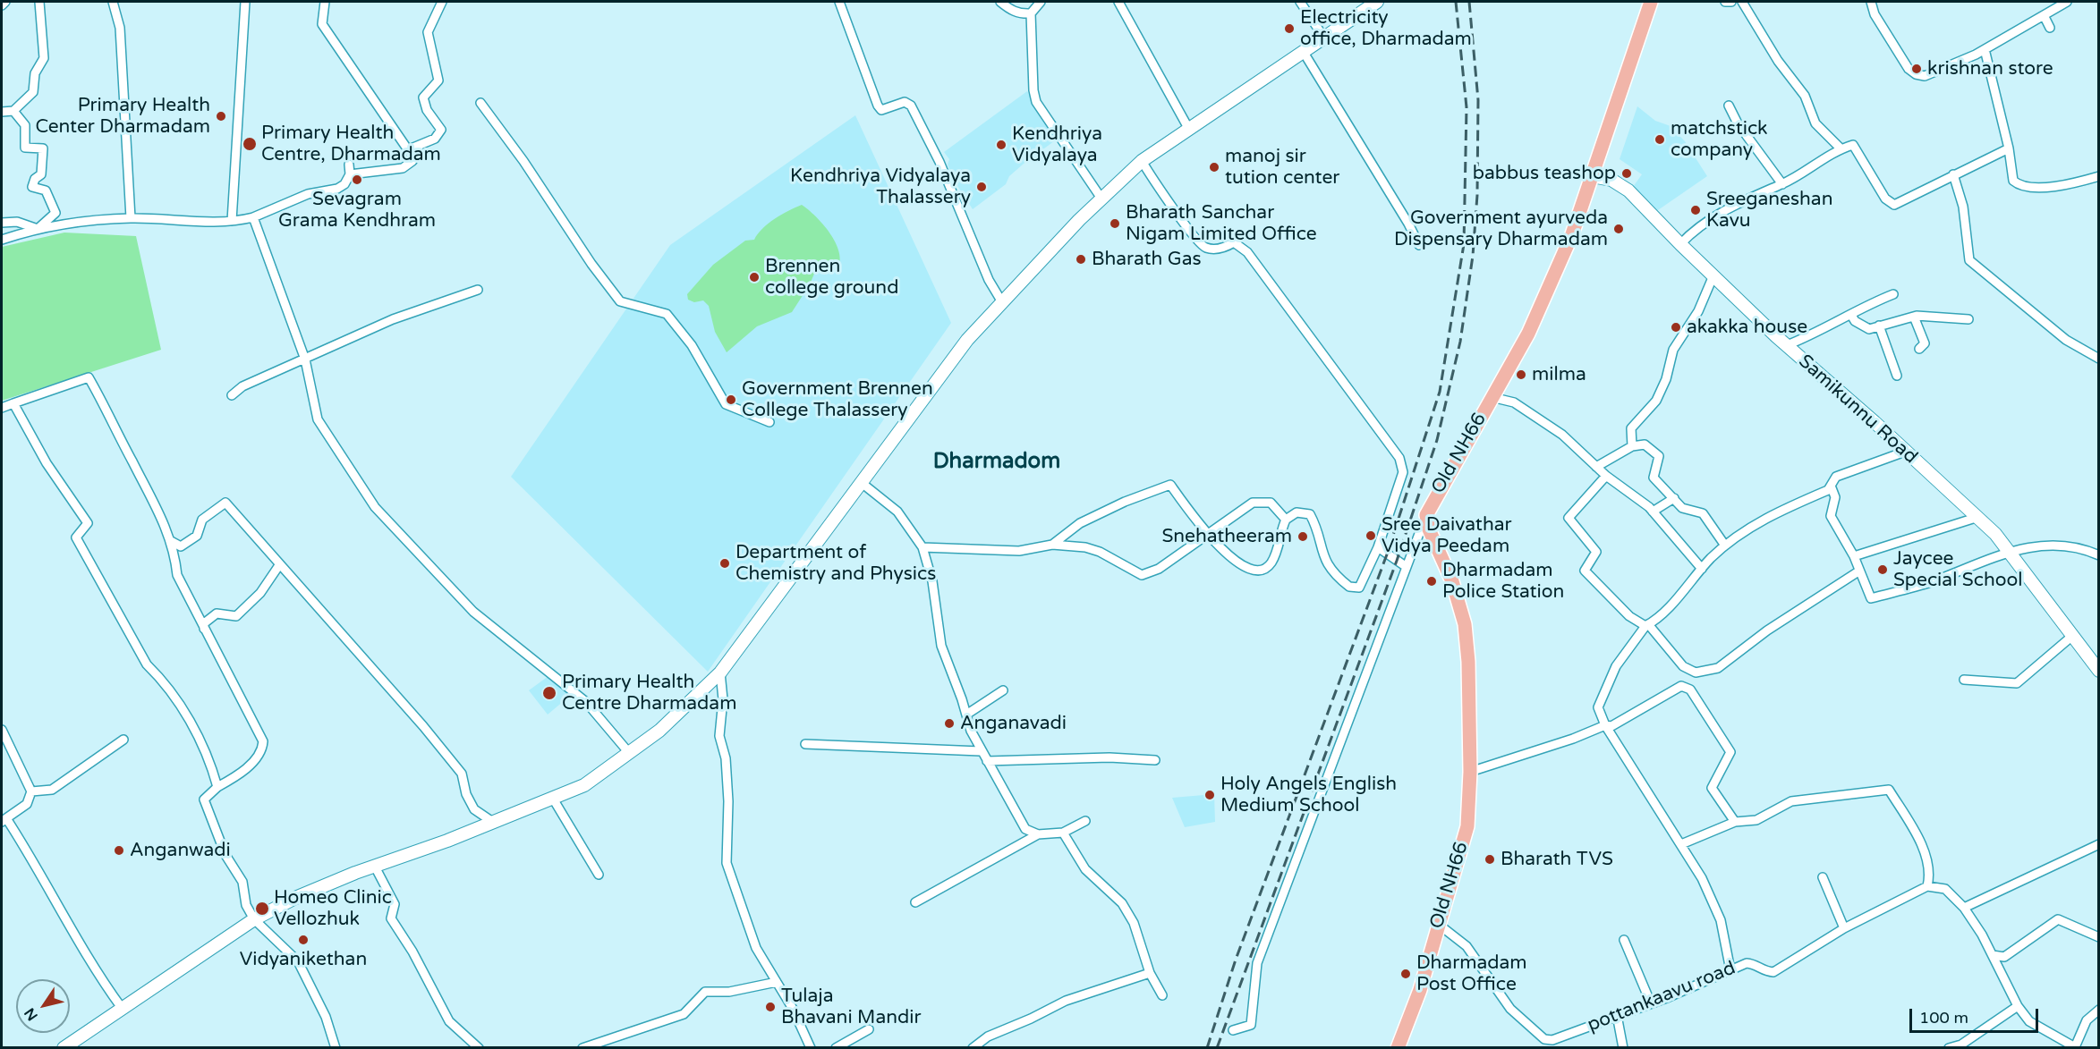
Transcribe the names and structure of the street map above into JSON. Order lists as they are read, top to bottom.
{
  "streets": {
    "main road": ["Samikunnu Road", "Old NH66"],
    "street": ["pottankaavu road"]
  },
  "crossings": [
    ["Samikunnu Road", "Old NH66"],
    ["Old NH66", "pottankaavu road"]
  ],
  "districts": ["Dharmadom"],
  "places": [
    "Electricity office, Dharmadam",
    "krishnan store",
    "Primary Health Center Dharmadam",
    "matchstick company",
    "Primary Health Centre, Dharmadam",
    "Kendhriya Vidyalaya",
    "manoj sir tution center",
    "babbus teashop",
    "Sevagram Grama Kendhram",
    "Kendhriya Vidyalaya Thalassery",
    "Sreeganeshan Kavu",
    "Bharath Sanchar Nigam Limited Office",
    "Government ayurveda Dispensary Dharmadam",
    "Bharath Gas",
    "Brennen college ground",
    "akakka house",
    "milma",
    "Government Brennen College Thalassery",
    "Sree Daivathar Vidya Peedam",
    "Snehatheeram",
    "Department of Chemistry and Physics",
    "Jaycee Special School",
    "Dharmadam Police Station",
    "Primary Health Centre Dharmadam",
    "Anganavadi",
    "Holy Angels English Medium School",
    "Anganwadi",
    "Bharath TVS",
    "Homeo Clinic Vellozhuk",
    "Vidyanikethan",
    "Dharmadam Post Office",
    "Tulaja Bhavani Mandir"
  ],
  "scale_bar": "100 m",
  "north": "bottom left"
}
